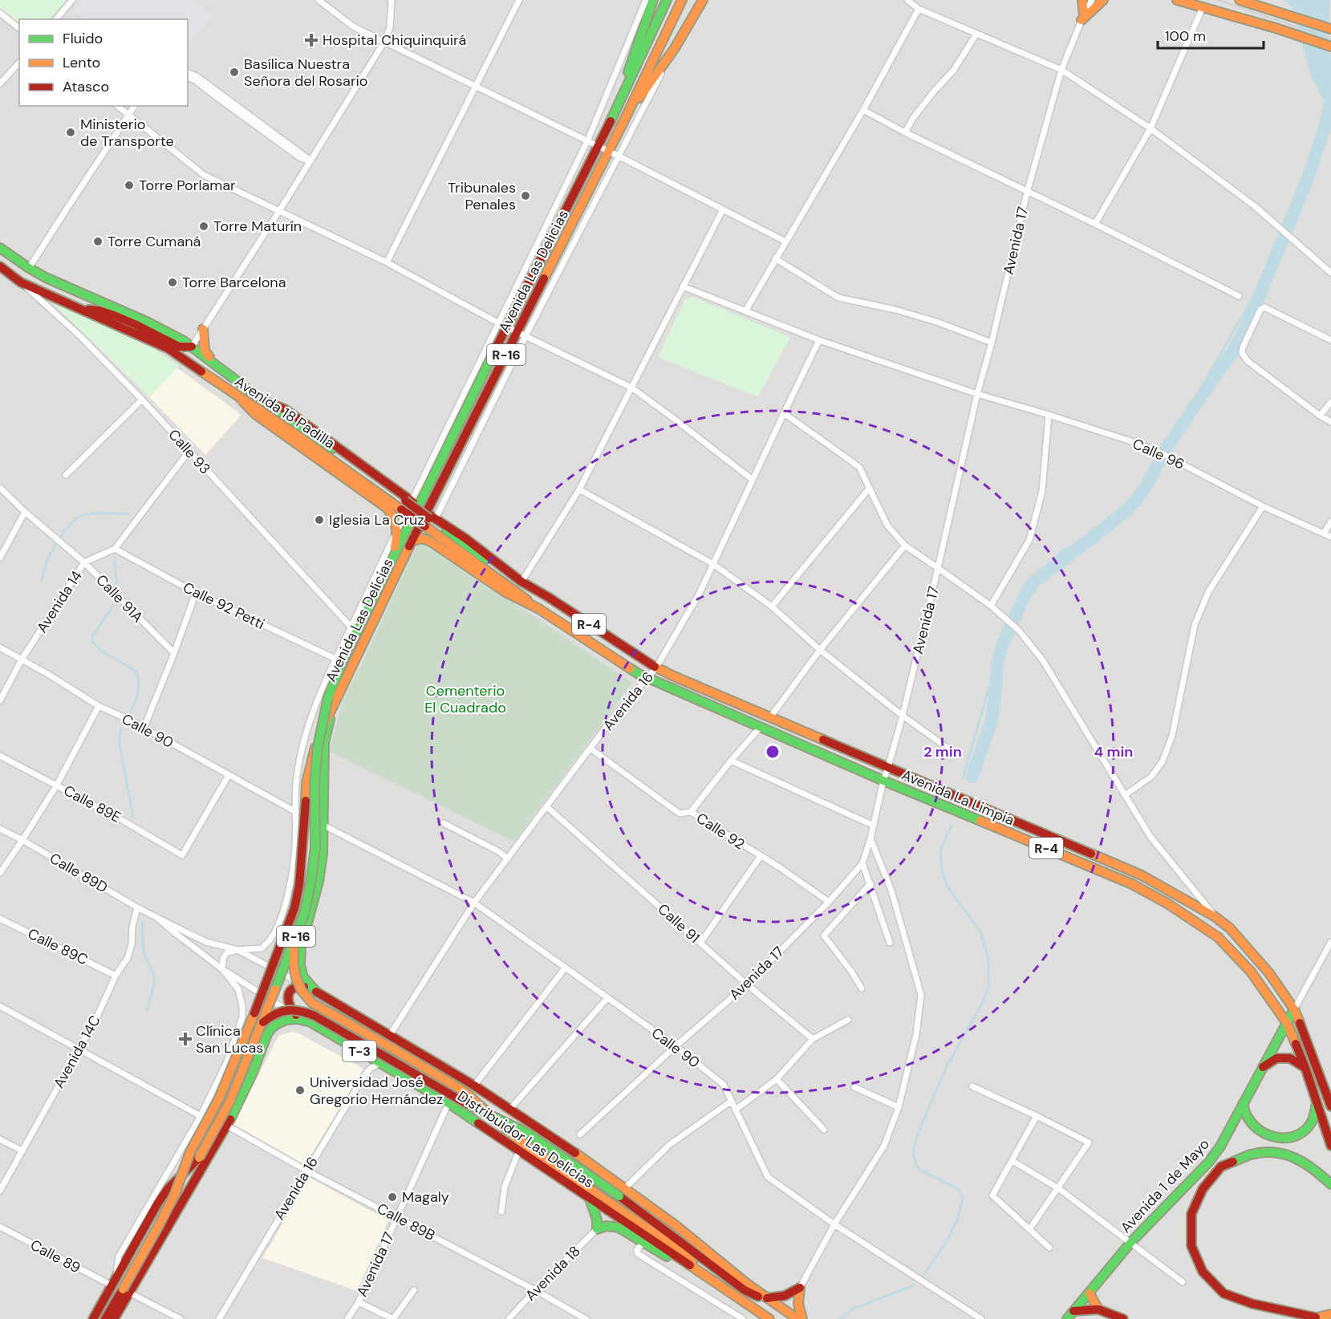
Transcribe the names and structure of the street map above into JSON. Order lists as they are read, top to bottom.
{
  "streets": {
    "main road": [
      "Avenida Las Delicias",
      "R-16",
      "Avenida 18 Padilla",
      "R-4",
      "Avenida La Limpia",
      "T-3",
      "Distribuidor Las Delicias",
      "Avenida 1 de Mayo"
    ],
    "street": [
      "Avenida 17",
      "Calle 93",
      "Calle 96",
      "Calle 91A",
      "Avenida 14",
      "Calle 92 Petti",
      "Avenida 16",
      "Calle 90",
      "Calle 89E",
      "Calle 92",
      "Calle 89D",
      "Calle 91",
      "Calle 89C",
      "Avenida 14C",
      "Calle 89B",
      "Calle 89",
      "Avenida 18"
    ]
  },
  "crossings": [
    ["Avenida 17", "Calle 96"],
    ["Avenida 17", "Calle 90"],
    ["Avenida 17", "Avenida La Limpia"],
    ["Avenida 17", "Calle 92"],
    ["Avenida 17", "Calle 91"],
    ["Avenida 17", "Distribuidor Las Delicias"],
    ["Avenida 17", "Calle 89B"],
    ["Avenida Las Delicias", "R-16"],
    ["Avenida Las Delicias", "Calle 93"],
    ["Avenida Las Delicias", "Calle 92 Petti"],
    ["Avenida Las Delicias", "Distribuidor Las Delicias"],
    ["R-16", "Calle 92 Petti"],
    ["R-16", "Calle 90"],
    ["R-16", "Distribuidor Las Delicias"],
    ["R-16", "Calle 89"],
    ["Avenida 18 Padilla", "Calle 93"],
    ["Avenida 18 Padilla", "R-4"],
    ["Calle 93", "Avenida 14"],
    ["Calle 96", "Avenida 16"],
    ["Calle 91A", "Avenida 14"],
    ["Avenida 14", "Calle 92 Petti"],
    ["Avenida 14", "Calle 90"],
    ["R-4", "Avenida 16"],
    ["R-4", "Avenida La Limpia"],
    ["Avenida 16", "Calle 90"],
    ["Avenida 16", "Avenida La Limpia"],
    ["Avenida 16", "Calle 92"],
    ["Avenida 16", "Calle 91"],
    ["Avenida 16", "Distribuidor Las Delicias"],
    ["Avenida 16", "Calle 89B"],
    ["Calle 90", "Calle 89E"],
    ["Calle 90", "Distribuidor Las Delicias"],
    ["Avenida La Limpia", "Avenida 1 de Mayo"],
    ["Calle 89D", "Avenida 14C"],
    ["Calle 89C", "Avenida 14C"],
    ["T-3", "Distribuidor Las Delicias"],
    ["Calle 89B", "Avenida 18"]
  ],
  "parks": ["Cementerio El Cuadrado"],
  "places": {
    "health": ["Hospital Chiquinquirá", "Clínica San Lucas"],
    "other": [
      "Basílica Nuestra Señora del Rosario",
      "Ministerio de Transporte",
      "Torre Porlamar",
      "Tribunales Penales",
      "Torre Maturín",
      "Torre Cumaná",
      "Torre Barcelona",
      "Iglesia La Cruz",
      "Universidad José Gregorio Hernández",
      "Magaly"
    ]
  },
  "legend": ["Fluido", "Lento", "Atasco"],
  "scale_bar": "100 m",
  "rings": ["2 min", "4 min"]
}
